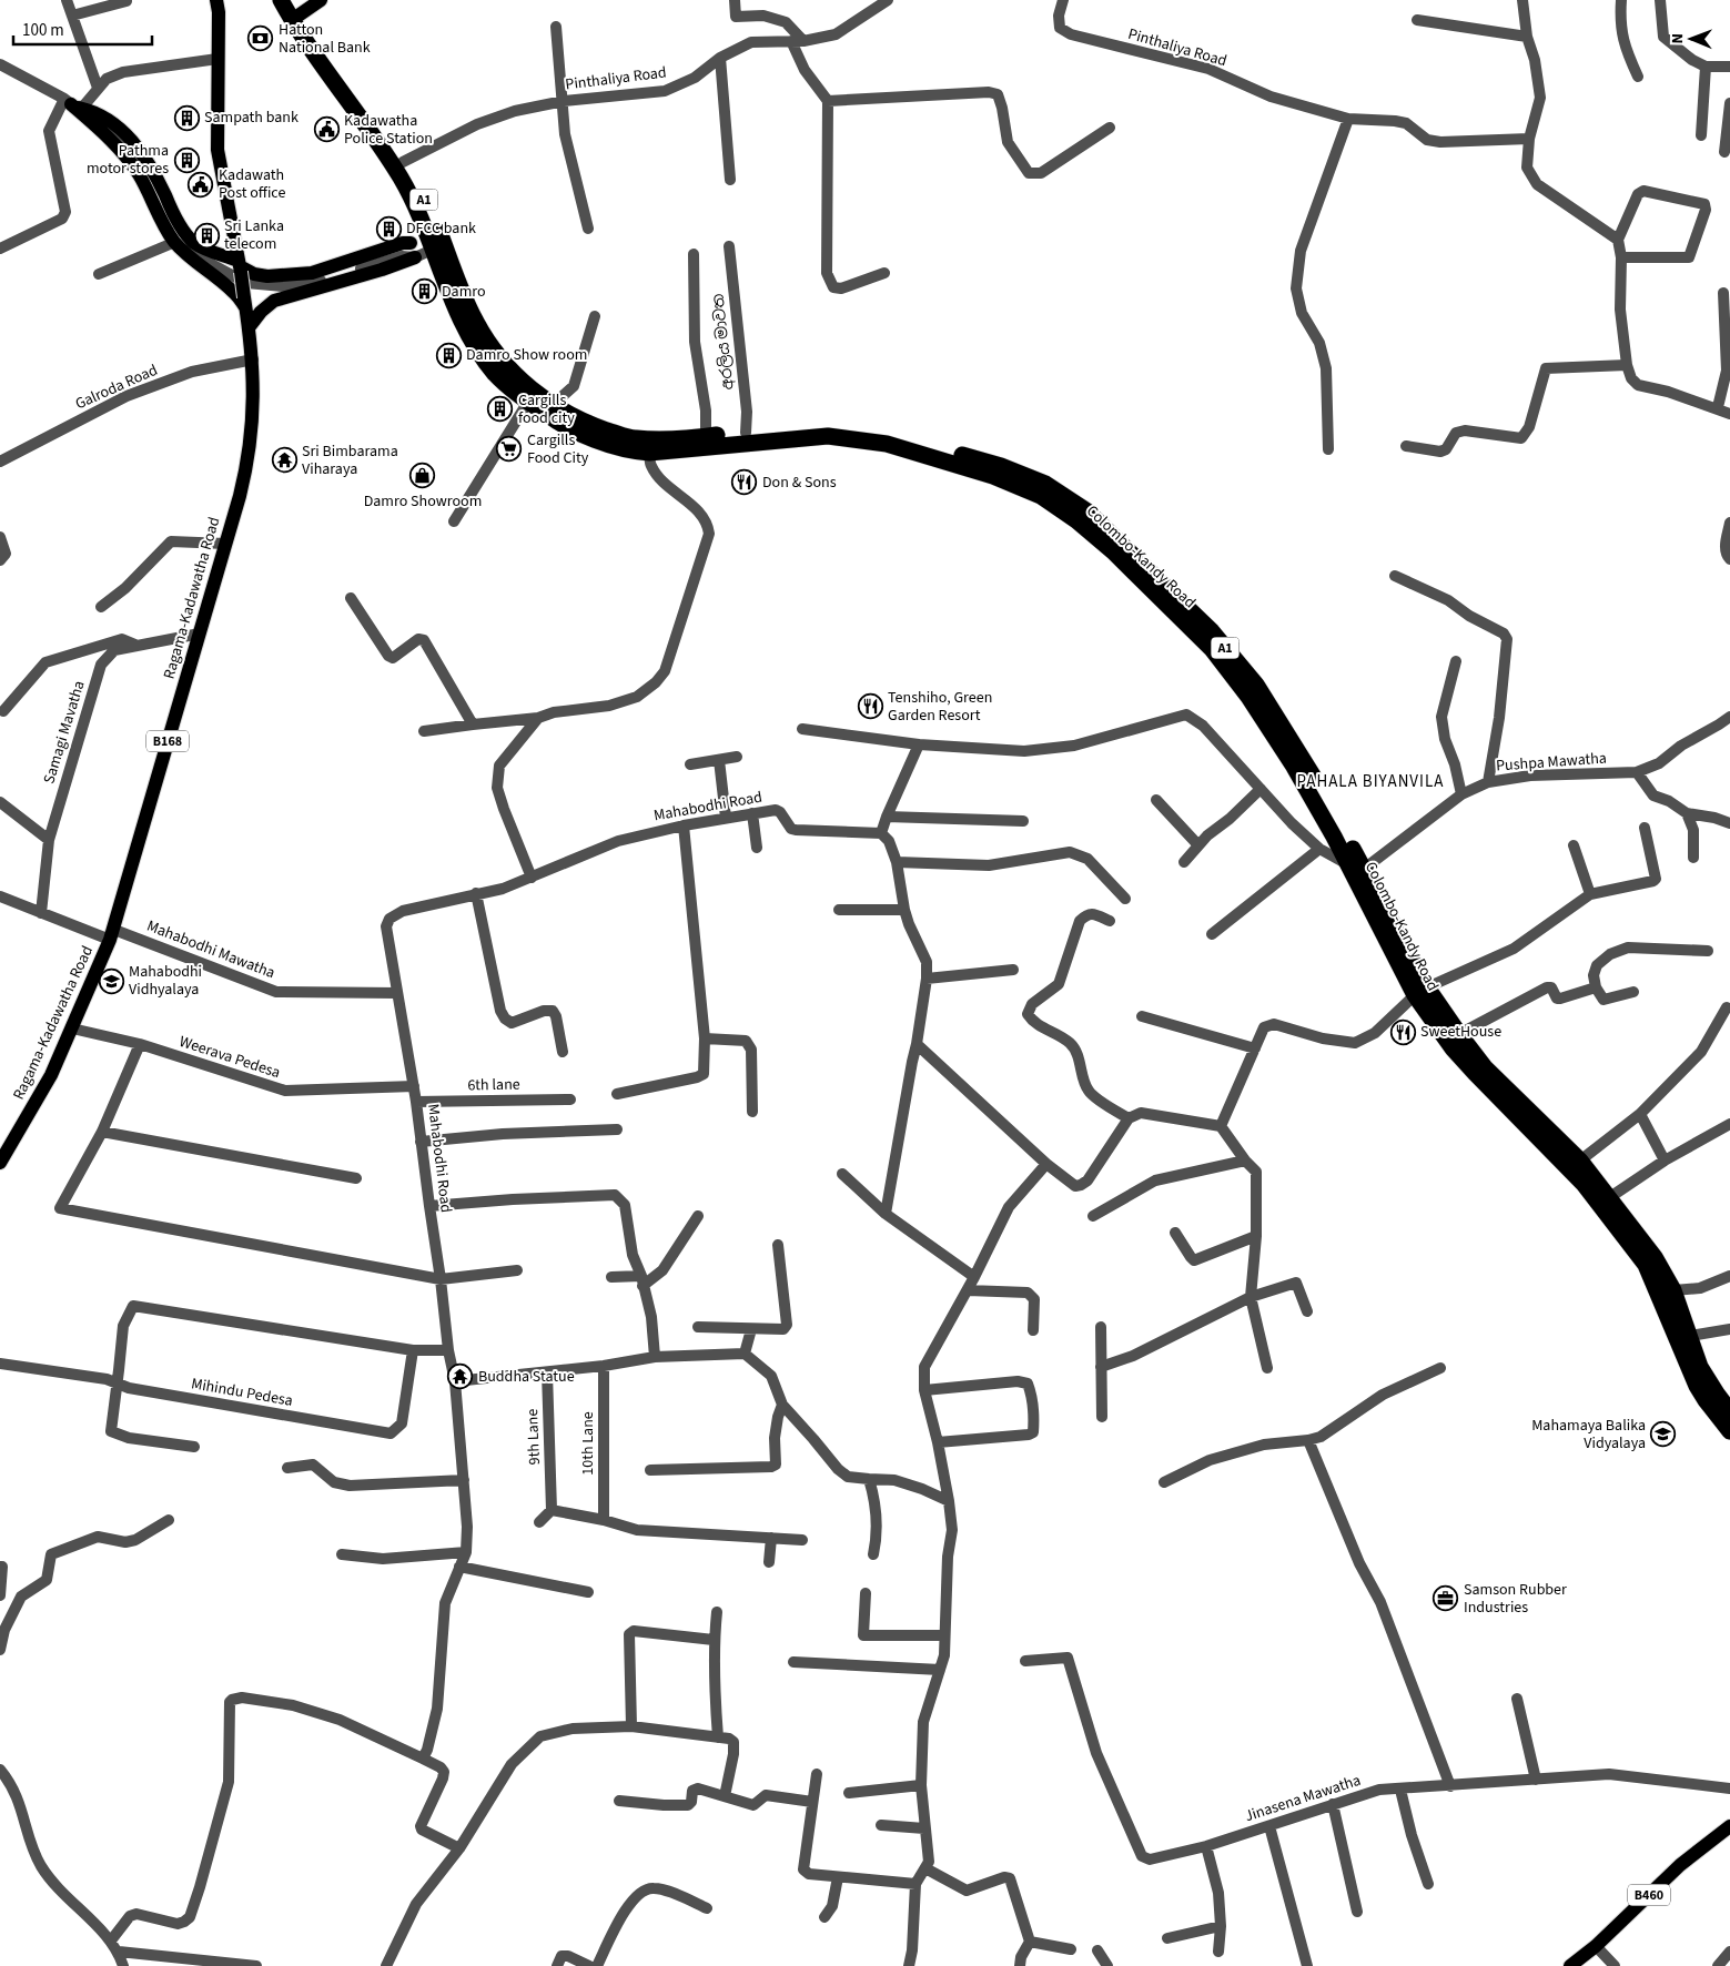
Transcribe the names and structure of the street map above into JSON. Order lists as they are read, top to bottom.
{
  "streets": {
    "highway": ["A1", "Colombo-Kandy Road"],
    "main road": ["Ragama-Kadawatha Road", "B168", "B460"],
    "street": [
      "Pinthaliya Road",
      "අරලිය මාවත",
      "Galroda Road",
      "Samagi Mavatha",
      "Pushpa Mawatha",
      "Mahabodhi Road",
      "Mahabodhi Mawatha",
      "Weerava Pedesa",
      "6th lane",
      "Mihindu Pedesa",
      "9th Lane",
      "10th Lane",
      "Jinasena Mawatha"
    ]
  },
  "crossings": [
    ["Pinthaliya Road", "Colombo-Kandy Road"],
    ["අරලිය මාවත", "Colombo-Kandy Road"],
    ["Galroda Road", "Ragama-Kadawatha Road"],
    ["Colombo-Kandy Road", "Pushpa Mawatha"],
    ["Ragama-Kadawatha Road", "Samagi Mavatha"],
    ["Ragama-Kadawatha Road", "Mahabodhi Mawatha"],
    ["Ragama-Kadawatha Road", "Weerava Pedesa"],
    ["Samagi Mavatha", "Mahabodhi Mawatha"],
    ["Mahabodhi Road", "Mahabodhi Mawatha"],
    ["Mahabodhi Road", "Weerava Pedesa"],
    ["Mahabodhi Road", "6th lane"]
  ],
  "districts": ["PAHALA BIYANVILA"],
  "places": {
    "bank": ["Hatton National Bank"],
    "building": [
      "Sampath bank",
      "Pathma motor stores",
      "DFCC bank",
      "Sri Lanka telecom",
      "Damro",
      "Damro Show room",
      "Cargills food city"
    ],
    "public building": ["Kadawatha Police Station", "Kadawath Post office"],
    "supermarket": ["Cargills Food City"],
    "temple": ["Sri Bimbarama Viharaya", "Buddha Statue"],
    "shop": ["Damro Showroom"],
    "restaurant": ["Don & Sons", "Tenshiho, Green Garden Resort", "SweetHouse"],
    "school or university": ["Mahabodhi Vidhyalaya", "Mahamaya Balika Vidyalaya"],
    "office": ["Samson Rubber Industries"]
  },
  "scale_bar": "100 m",
  "north": "left"
}
